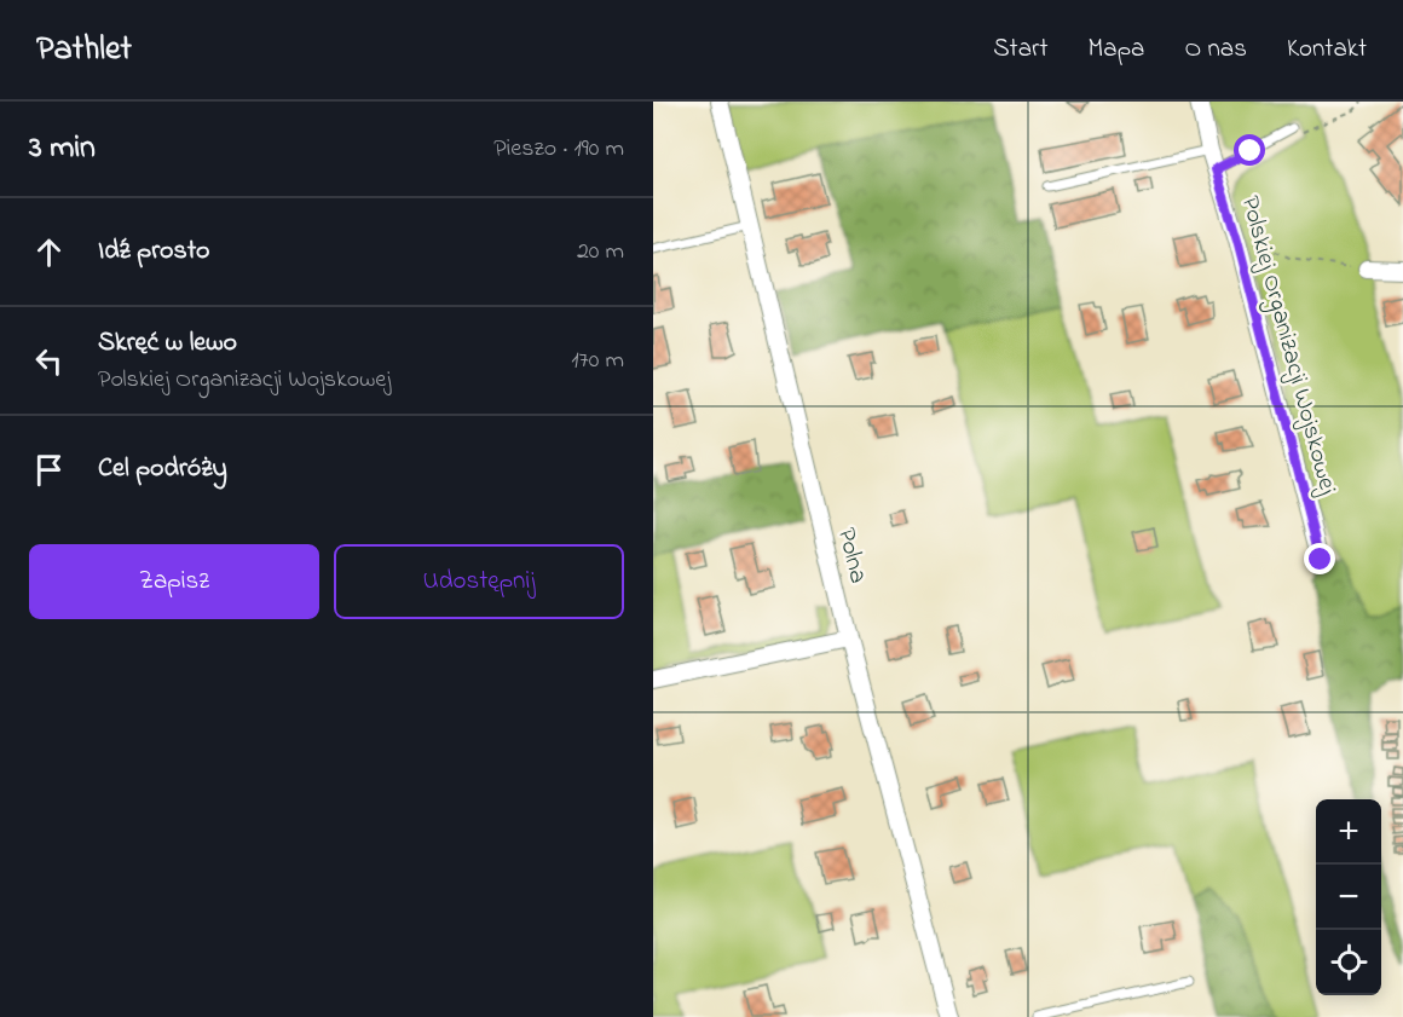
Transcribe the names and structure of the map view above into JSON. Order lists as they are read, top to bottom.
{
  "streets": {
    "street": ["Polskiej Organizacji Wojskowej", "Polna"]
  },
  "page": {
    "header": "Pathlet",
    "nav": [
      "Start",
      "Mapa",
      "O nas",
      "Kontakt"
    ],
    "heading": ["3 min", "Pieszo · 190 m"],
    "list": [
      ["Idź prosto", "20 m"],
      ["Skręć w lewo", "Polskiej Organizacji Wojskowej", "170 m"],
      "Cel podróży"
    ],
    "buttons": ["Zapisz", "Udostępnij"],
    "map_buttons": ["+", "−"]
  }
}
